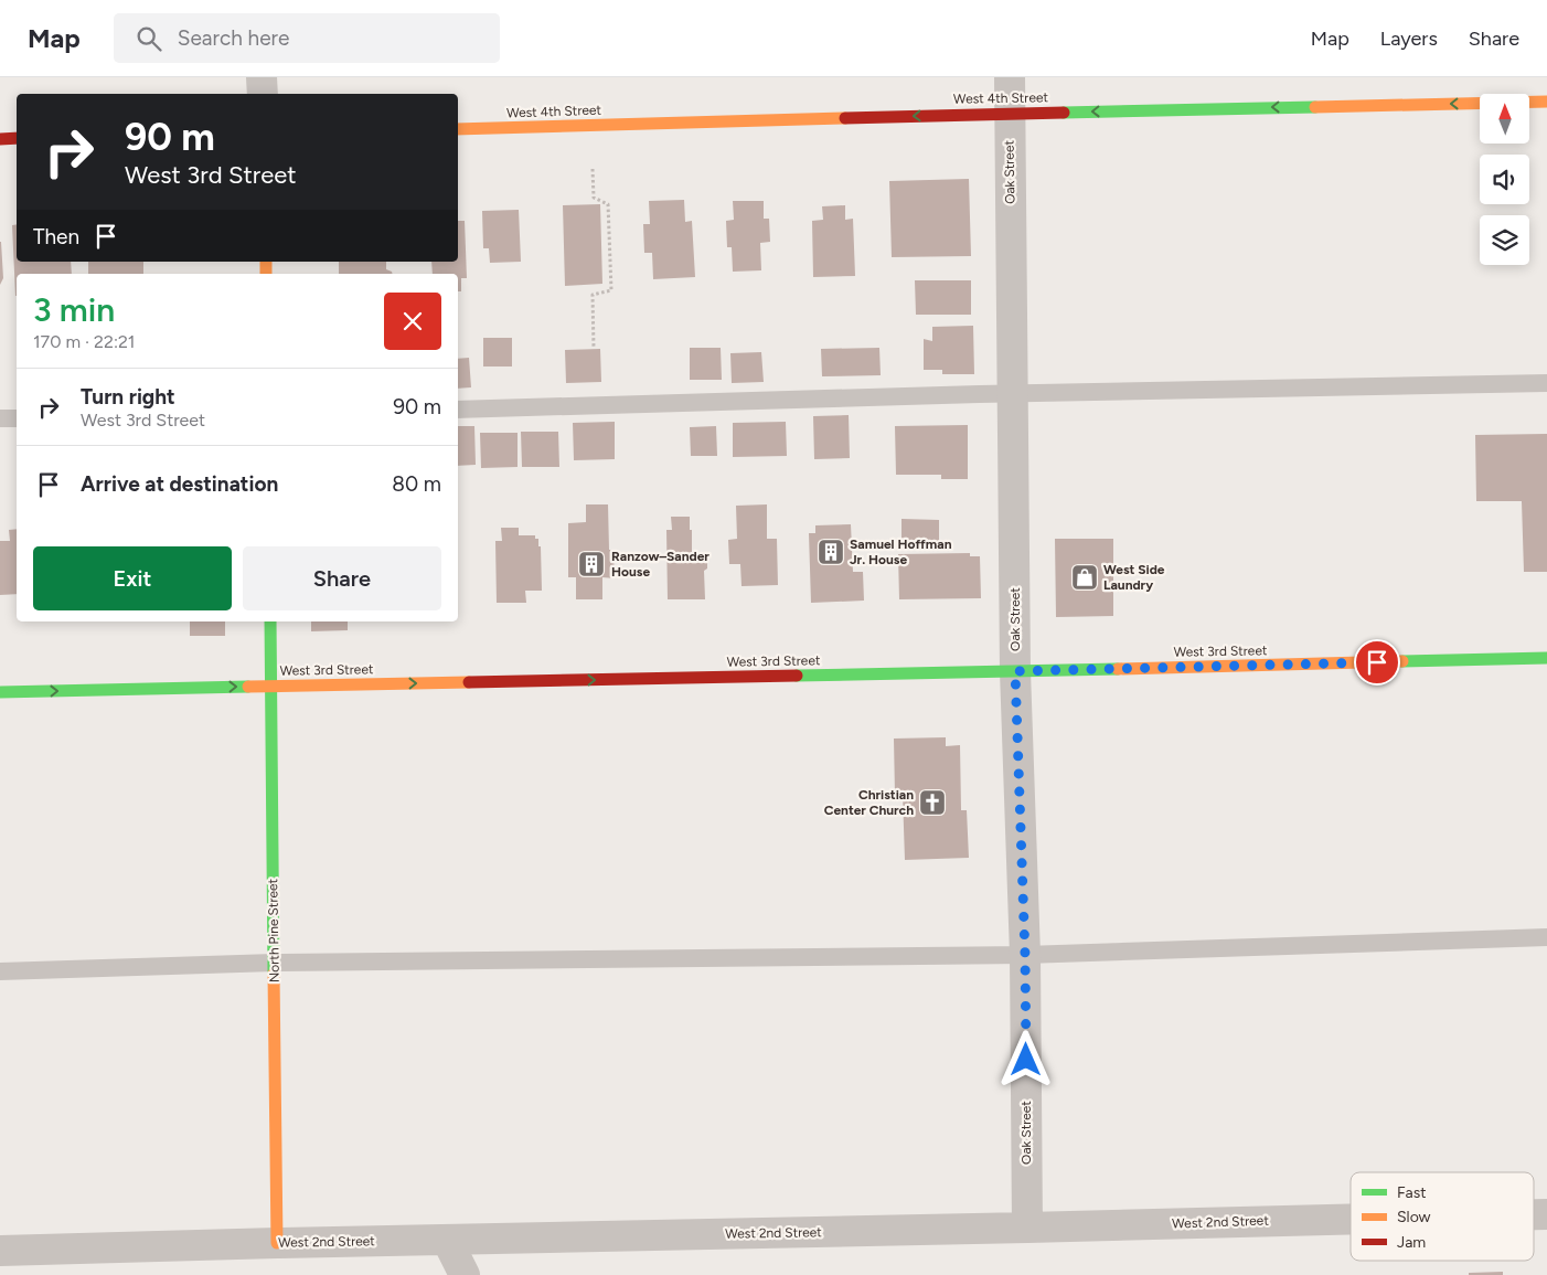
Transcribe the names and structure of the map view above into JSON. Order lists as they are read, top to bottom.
{
  "streets": {
    "main road": ["West 4th Street", "West 3rd Street", "North Pine Street"],
    "street": ["Oak Street", "West 2nd Street"]
  },
  "crossings": [
    ["West 4th Street", "Oak Street"],
    ["Oak Street", "West 3rd Street"],
    ["Oak Street", "West 2nd Street"],
    ["West 3rd Street", "North Pine Street"],
    ["North Pine Street", "West 2nd Street"]
  ],
  "one_way": ["West 4th Street", "West 3rd Street"],
  "places": {
    "building": ["Samuel Hoffman Jr. House", "Ranzow–Sander House"],
    "shop": ["West Side Laundry"],
    "church": ["Christian Center Church"]
  },
  "legend": ["Fast", "Slow", "Jam"],
  "north": "top",
  "page": {
    "header": "Map",
    "search": "Search here",
    "nav": ["Map", "Layers", "Share"],
    "turn": ["90 m", "West 3rd Street"],
    "then": "Then",
    "heading": ["3 min", "170 m · 22:21"],
    "list": [
      {
        "name": "Turn right",
        "note": "West 3rd Street",
        "value": "90 m"
      },
      {
        "name": "Arrive at destination",
        "value": "80 m"
      }
    ],
    "buttons": ["Exit", "Share"]
  }
}
